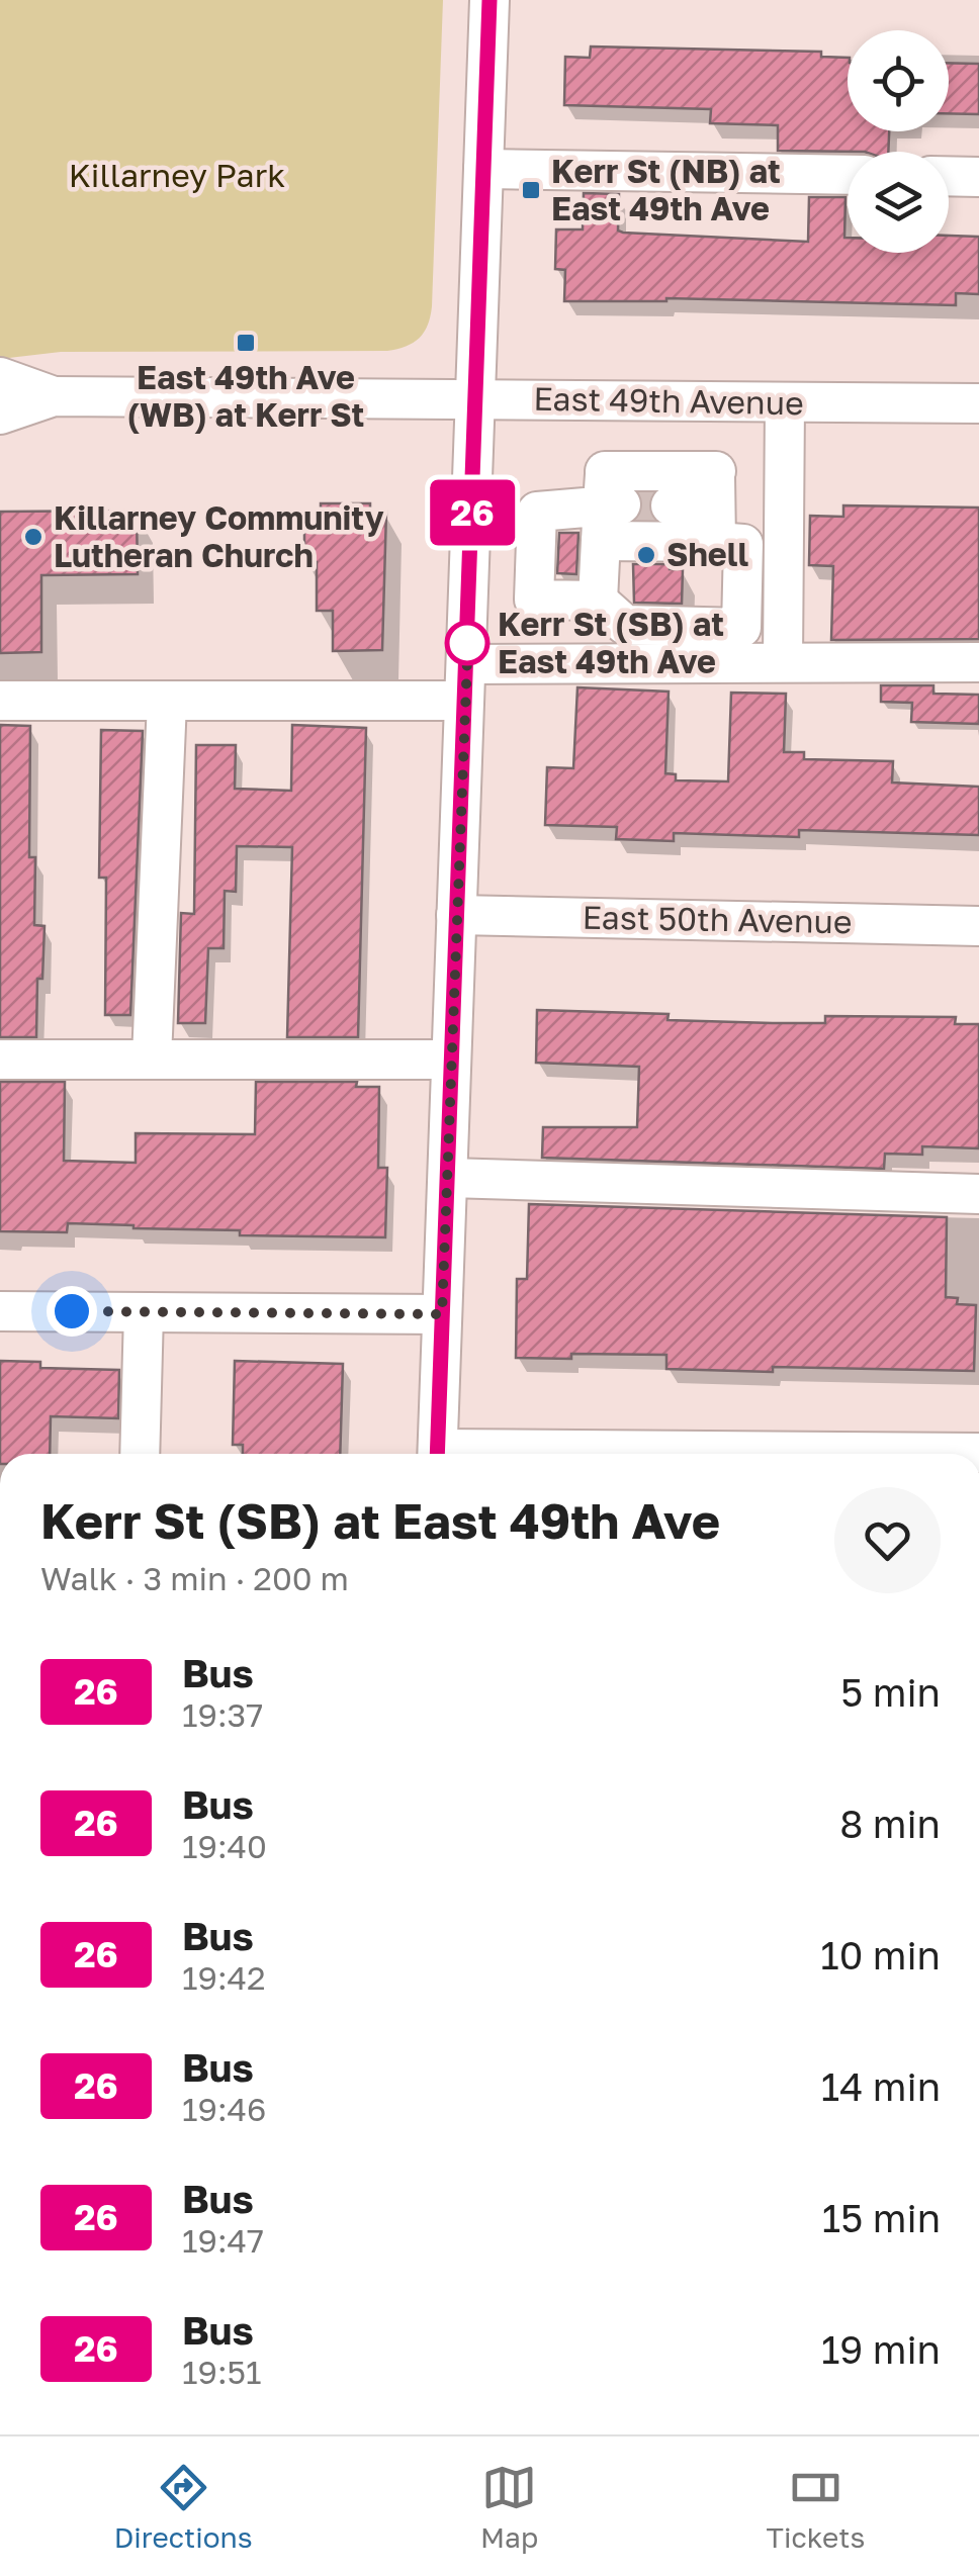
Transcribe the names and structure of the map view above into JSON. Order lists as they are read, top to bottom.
{
  "streets": {
    "street": ["East 49th Avenue", "East 50th Avenue"]
  },
  "parks": ["Killarney Park"],
  "places": {
    "transit": ["Kerr St (NB) at East 49th Ave", "East 49th Ave (WB) at Kerr St"],
    "other": ["Killarney Community Lutheran Church", "Shell", "Kerr St (SB) at East 49th Ave"]
  },
  "lines": ["bus line 26"],
  "page": {
    "on_map": "26",
    "heading": ["Kerr St (SB) at East 49th Ave", "Walk · 3 min · 200 m"],
    "list": [
      {
        "mark": "26",
        "name": "Bus",
        "note": "19:37",
        "value": "5 min"
      },
      {
        "mark": "26",
        "name": "Bus",
        "note": "19:40",
        "value": "8 min"
      },
      {
        "mark": "26",
        "name": "Bus",
        "note": "19:42",
        "value": "10 min"
      },
      {
        "mark": "26",
        "name": "Bus",
        "note": "19:46",
        "value": "14 min"
      },
      {
        "mark": "26",
        "name": "Bus",
        "note": "19:47",
        "value": "15 min"
      },
      {
        "mark": "26",
        "name": "Bus",
        "note": "19:51",
        "value": "19 min"
      }
    ],
    "tabs": ["Directions", "Map", "Tickets"]
  }
}
